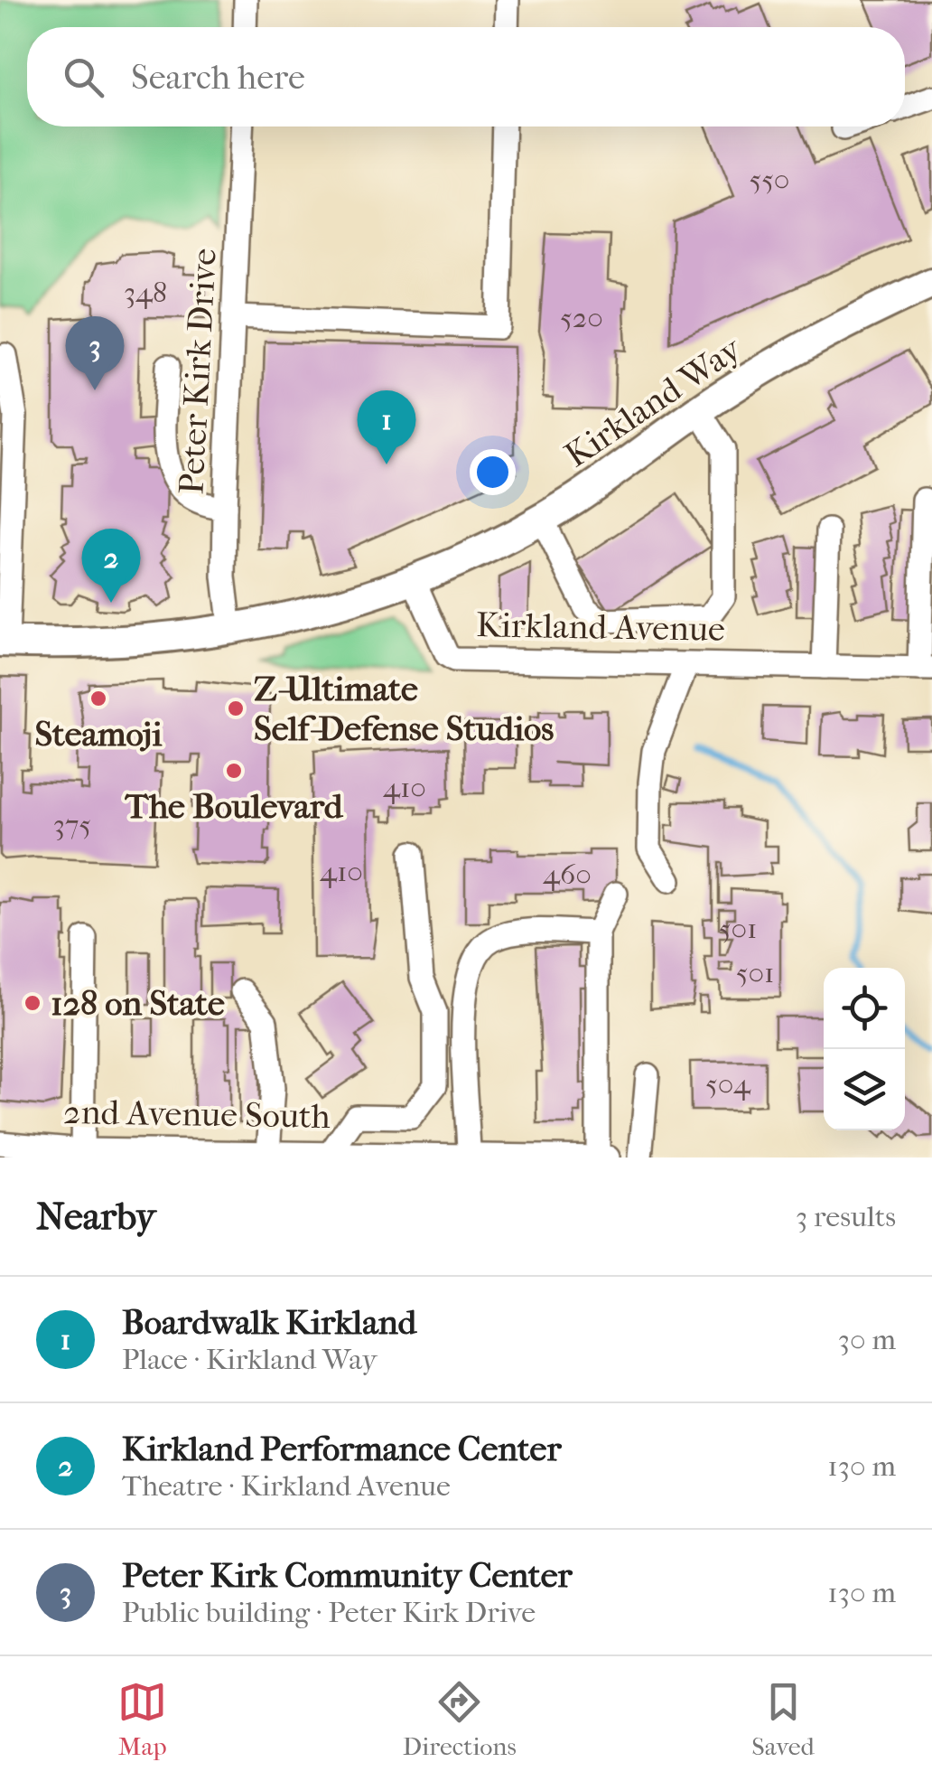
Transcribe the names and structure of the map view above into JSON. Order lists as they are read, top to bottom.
{
  "streets": {
    "main road": ["Kirkland Way"],
    "street": ["Peter Kirk Drive", "Kirkland Avenue", "2nd Avenue South"]
  },
  "crossings": [
    ["Kirkland Way", "Kirkland Avenue"]
  ],
  "places": [
    "Steamoji",
    "Z-Ultimate Self-Defense Studios",
    "The Boulevard",
    "128 on State"
  ],
  "house_numbers": [
    "550",
    "348",
    "520",
    "410",
    "375",
    "410",
    "460",
    "501",
    "501",
    "504"
  ],
  "page": {
    "search": "Search here",
    "pins": ["3", "1", "2"],
    "heading": ["Nearby", "3 results"],
    "list": [
      {
        "mark": "1",
        "name": "Boardwalk Kirkland",
        "note": "Place · Kirkland Way",
        "value": "30 m"
      },
      {
        "mark": "2",
        "name": "Kirkland Performance Center",
        "note": "Theatre · Kirkland Avenue",
        "value": "130 m"
      },
      {
        "mark": "3",
        "name": "Peter Kirk Community Center",
        "note": "Public building · Peter Kirk Drive",
        "value": "130 m"
      }
    ],
    "nav": ["Map", "Directions", "Saved"]
  }
}
